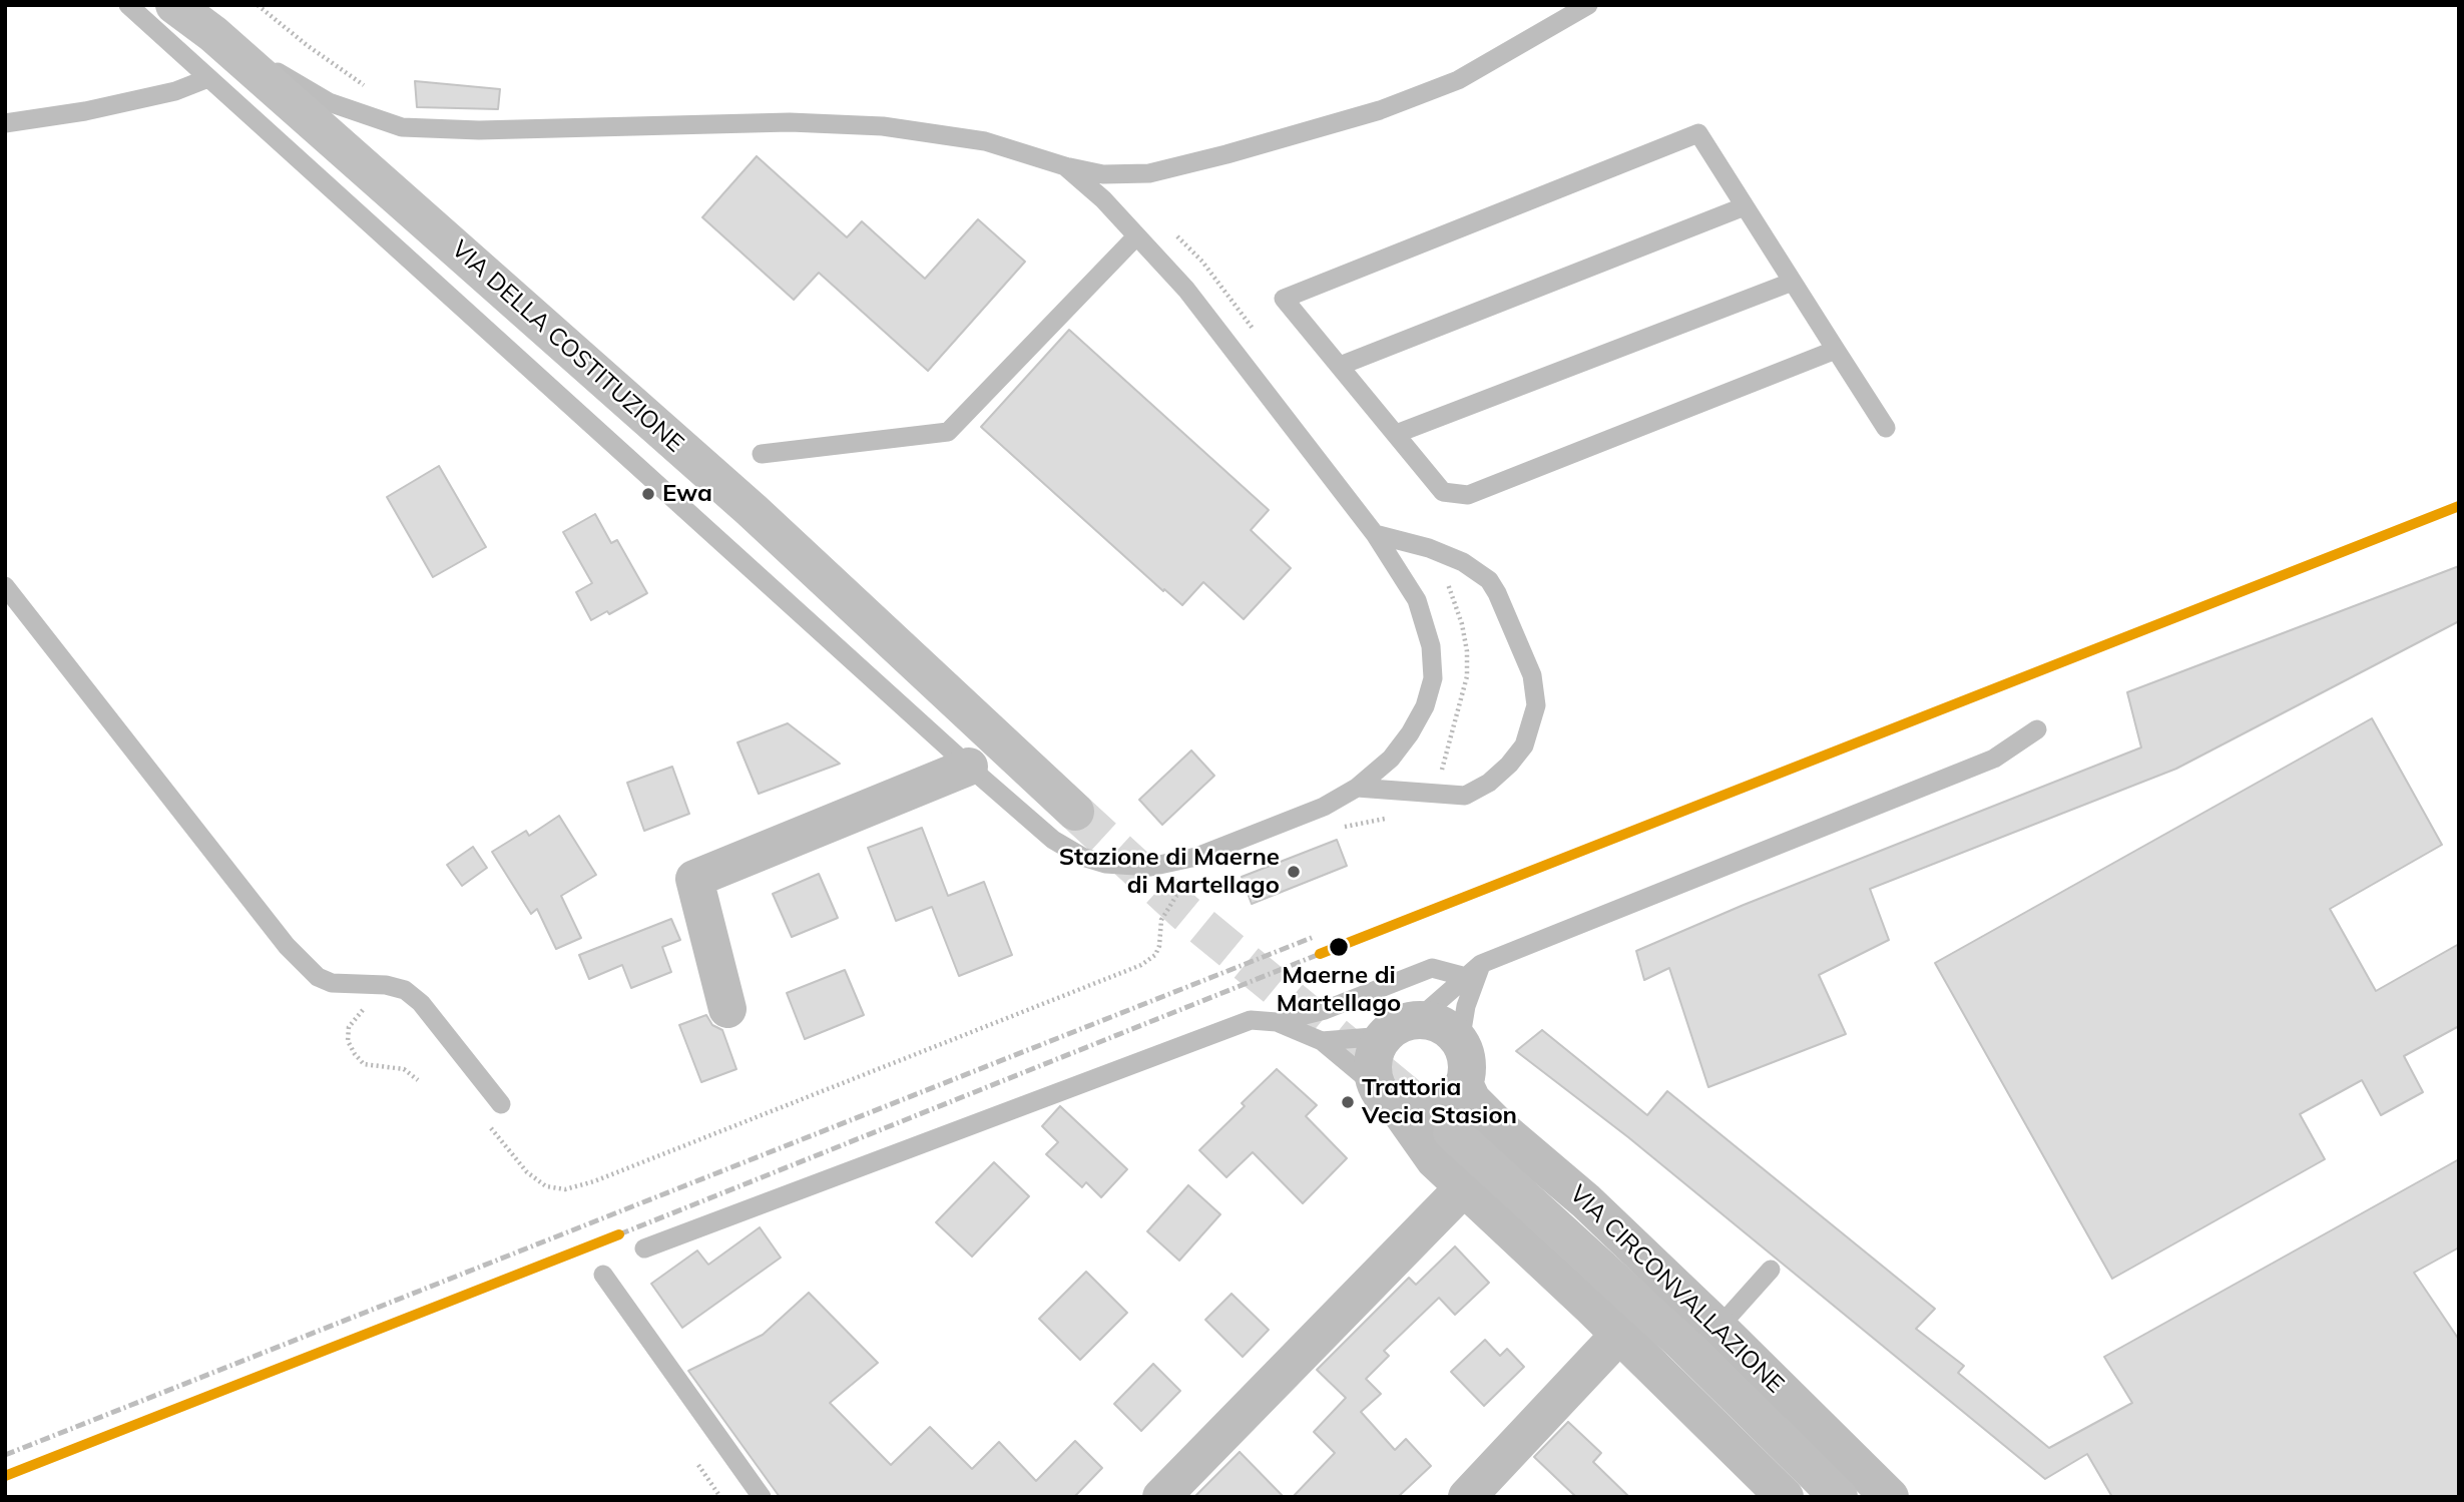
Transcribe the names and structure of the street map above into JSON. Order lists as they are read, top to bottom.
{
  "streets": {
    "main road": ["VIA DELLA COSTITUZIONE", "VIA CIRCONVALLAZIONE"]
  },
  "places": [
    "Ewa",
    "Stazione di Maerne di Martellago",
    "Maerne di Martellago",
    "Trattoria Vecia Stasion"
  ]
}
